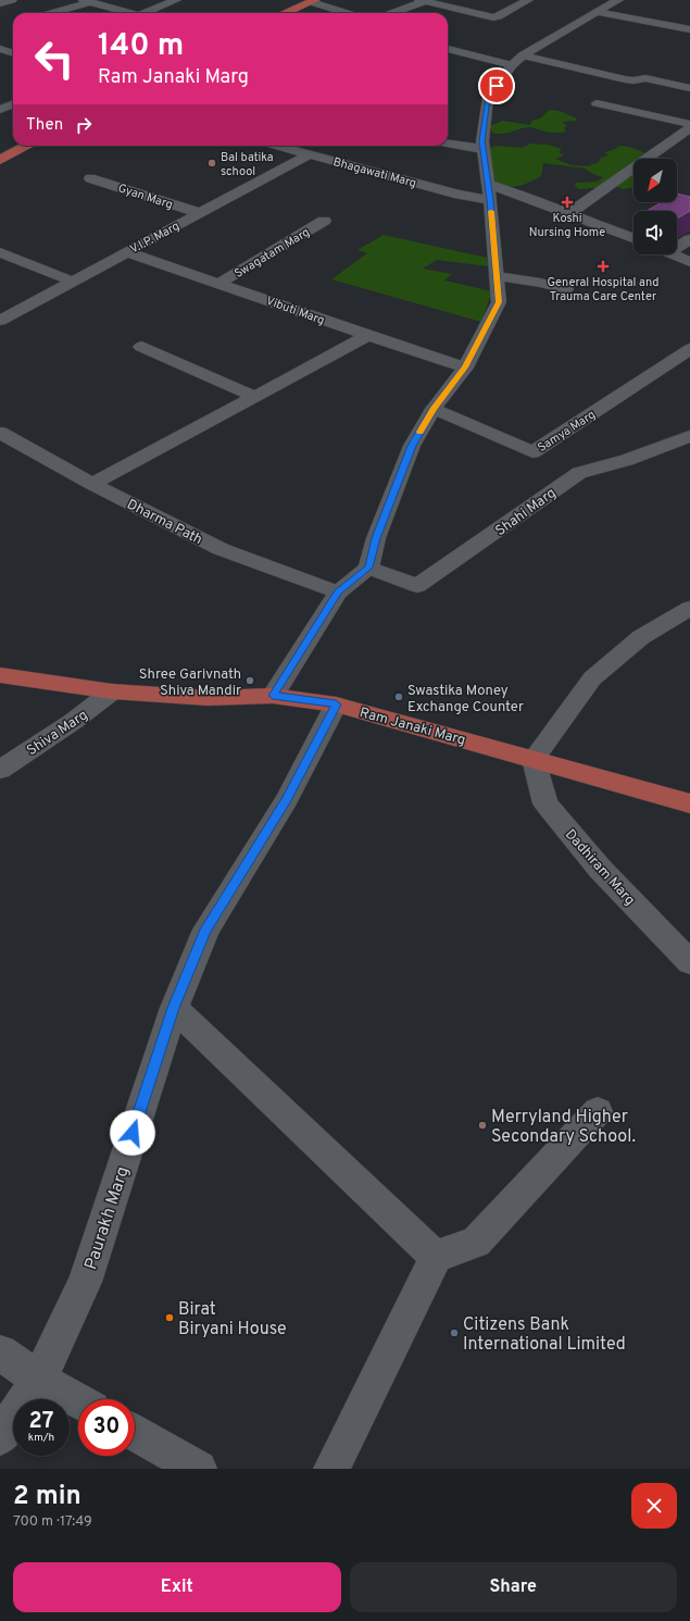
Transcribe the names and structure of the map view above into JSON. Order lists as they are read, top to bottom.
{
  "streets": {
    "main road": ["Ram Janaki Marg"],
    "street": [
      "Bhagawati Marg",
      "Gyan Marg",
      "V.I.P. Marg",
      "Swagatam Marg",
      "Vibuti Marg",
      "Samya Marg",
      "Shahi Marg",
      "Dharma Path",
      "Shiva Marg",
      "Dadhiram Marg",
      "Paurakh Marg"
    ]
  },
  "crossings": [
    ["Bhagawati Marg", "V.I.P. Marg"],
    ["Gyan Marg", "V.I.P. Marg"],
    ["V.I.P. Marg", "Vibuti Marg"],
    ["Swagatam Marg", "Vibuti Marg"],
    ["Ram Janaki Marg", "Shiva Marg"],
    ["Ram Janaki Marg", "Dadhiram Marg"],
    ["Ram Janaki Marg", "Paurakh Marg"]
  ],
  "places": {
    "other": [
      "Bal batika school",
      "Shree Garivnath Shiva Mandir",
      "Swastika Money Exchange Counter",
      "Merryland Higher Secondary School.",
      "Birat Biryani House",
      "Citizens Bank International Limited"
    ],
    "health": ["Koshi Nursing Home", "General Hospital and Trauma Care Center"]
  },
  "north": "bottom left",
  "page": {
    "turn": ["140 m", "Ram Janaki Marg"],
    "then": "Then",
    "speed": "27 km/h",
    "limit": "30",
    "heading": ["2 min", "700 m · 17:49"],
    "buttons": ["Exit", "Share"]
  }
}
